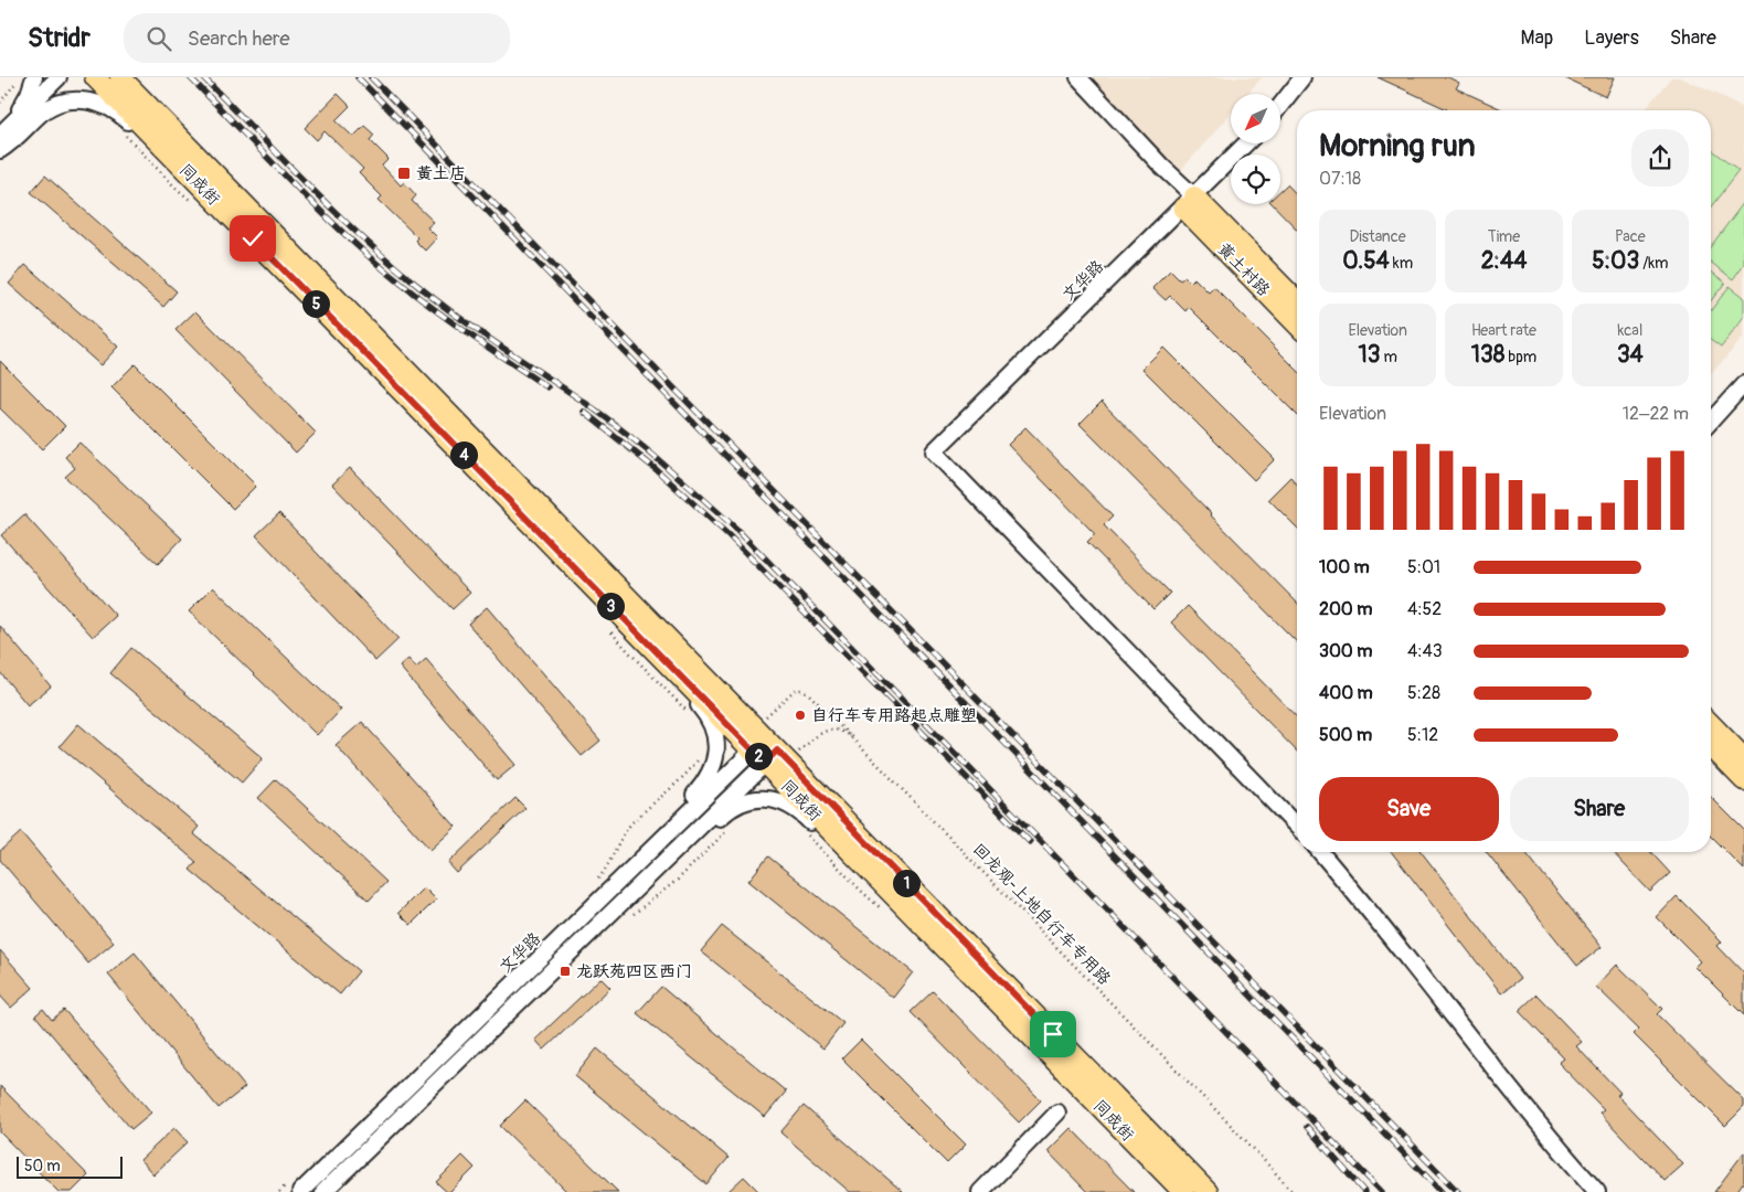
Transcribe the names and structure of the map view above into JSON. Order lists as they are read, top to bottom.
{
  "streets": {
    "main road": ["同成街", "黄土村路"],
    "street": ["文华路"],
    "path": ["回龙观-上地自行车专用路"]
  },
  "crossings": [
    ["同成街", "文华路"],
    ["黄土村路", "文华路"]
  ],
  "places": {
    "transit": ["黄土店", "龙跃苑四区西门"],
    "other": ["自行车专用路起点雕塑"]
  },
  "scale_bar": "50 m",
  "north": "bottom left",
  "page": {
    "header": "Stridr",
    "search": "Search here",
    "nav": ["Map", "Layers", "Share"],
    "heading": ["Morning run", "07:18"],
    "stats": [
      ["Distance", "0.54 km"],
      ["Time", "2:44"],
      ["Pace", "5:03 /km"],
      ["Elevation", "13 m"],
      ["Heart rate", "138 bpm"],
      ["kcal", "34"]
    ],
    "pins": [
      "5",
      "4",
      "3",
      "2",
      "1"
    ],
    "chart": ["Elevation", "12–22 m"],
    "list": [
      {
        "name": "100 m",
        "note": "5:01"
      },
      {
        "name": "200 m",
        "note": "4:52"
      },
      {
        "name": "300 m",
        "note": "4:43"
      },
      {
        "name": "400 m",
        "note": "5:28"
      },
      {
        "name": "500 m",
        "note": "5:12"
      }
    ],
    "buttons": ["Save", "Share"],
    "scale": "50 m"
  }
}
